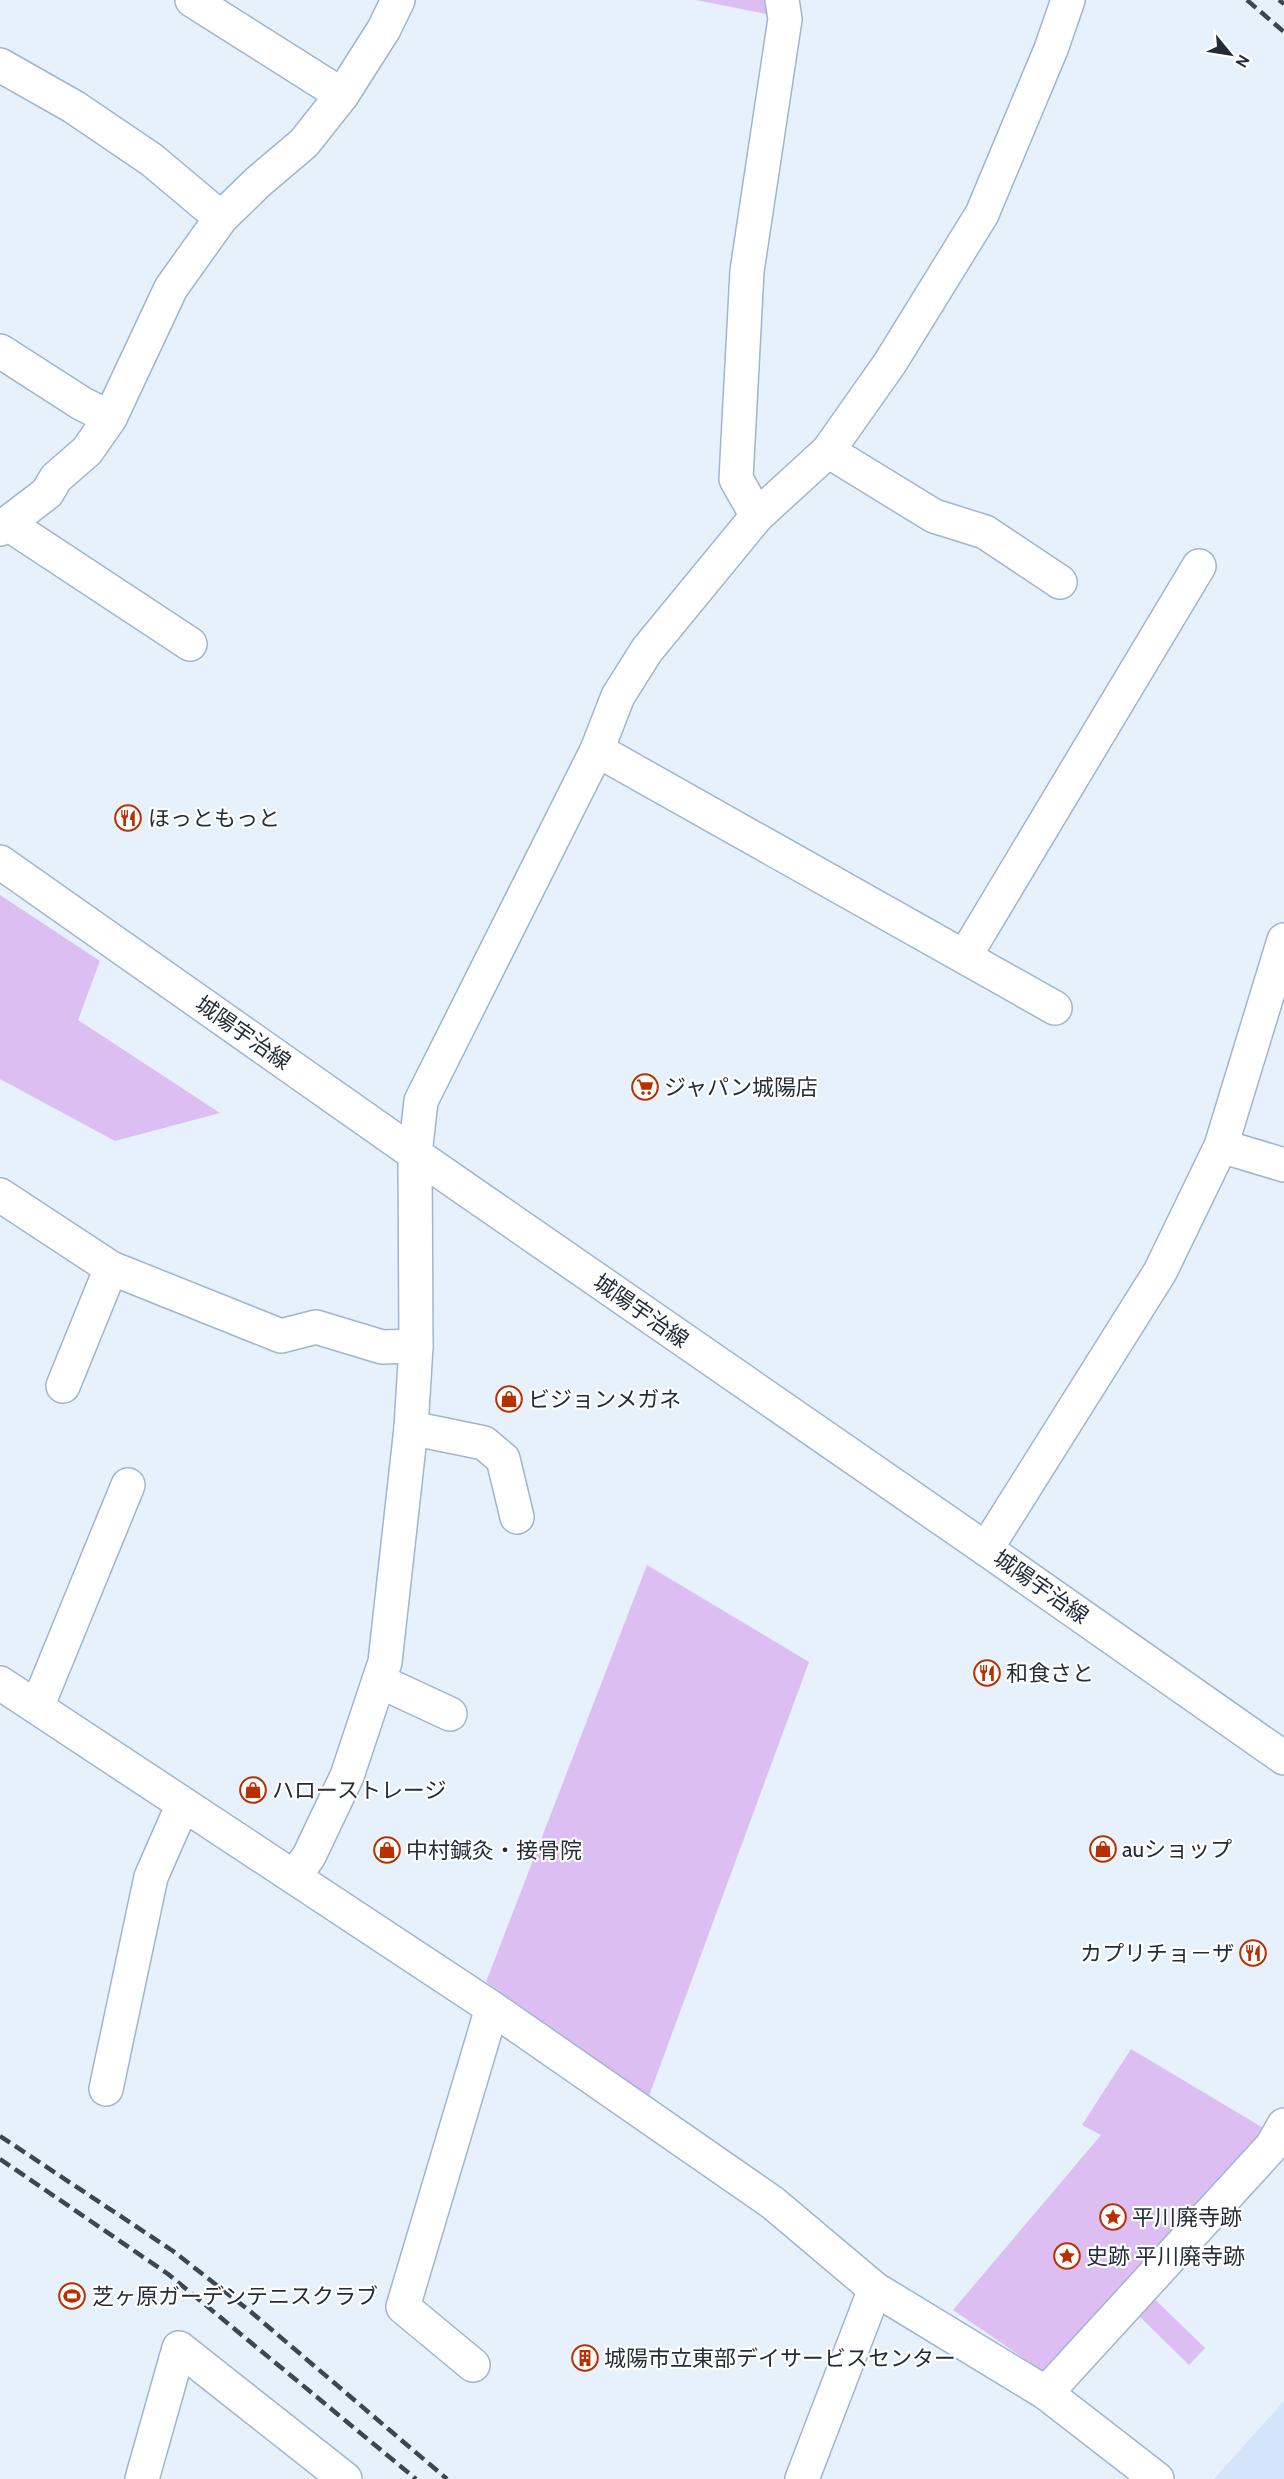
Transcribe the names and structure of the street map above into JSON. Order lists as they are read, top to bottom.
{
  "streets": {
    "street": ["城陽宇治線"]
  },
  "places": {
    "restaurant": ["ほっともっと", "和食さと", "カプリチョ－ザ"],
    "supermarket": ["ジャパン城陽店"],
    "shop": [
      "ビジョンメガネ",
      "ハローストレージ",
      "auショップ",
      "中村鍼灸・接骨院"
    ],
    "place": ["平川廃寺跡", "史跡 平川廃寺跡"],
    "sports": ["芝ヶ原ガーデンテニスクラブ"],
    "building": ["城陽市立東部デイサービスセンター"]
  },
  "north": "bottom right"
}
